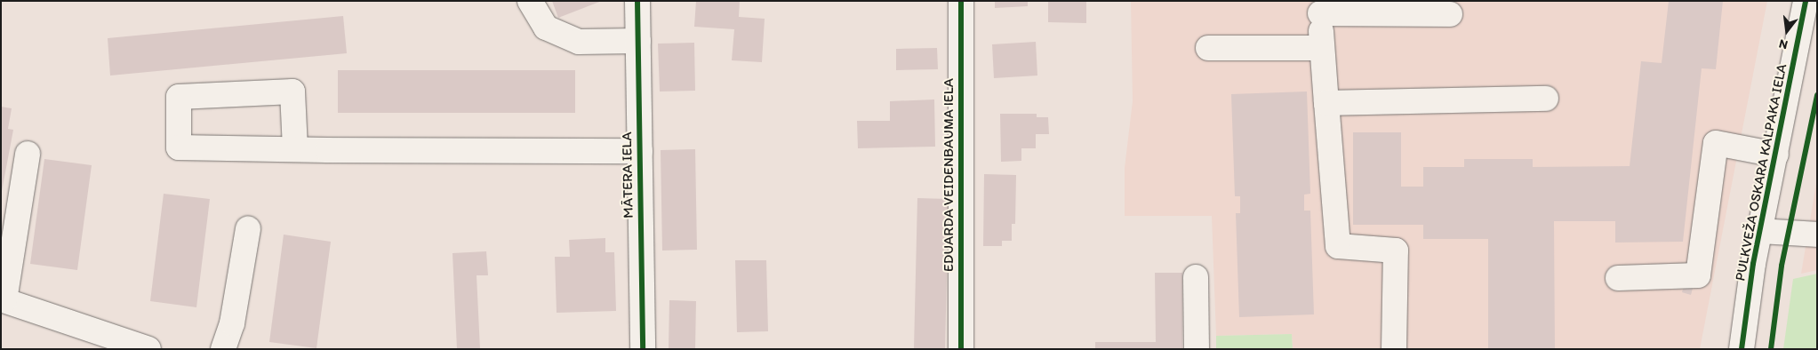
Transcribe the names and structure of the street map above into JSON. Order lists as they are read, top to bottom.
{
  "streets": {
    "street": ["PULKVEŽA OSKARA KALPAKA IELA", "MĀTERA IELA", "EDUARDA VEIDENBAUMA IELA"]
  },
  "north": "bottom"
}
